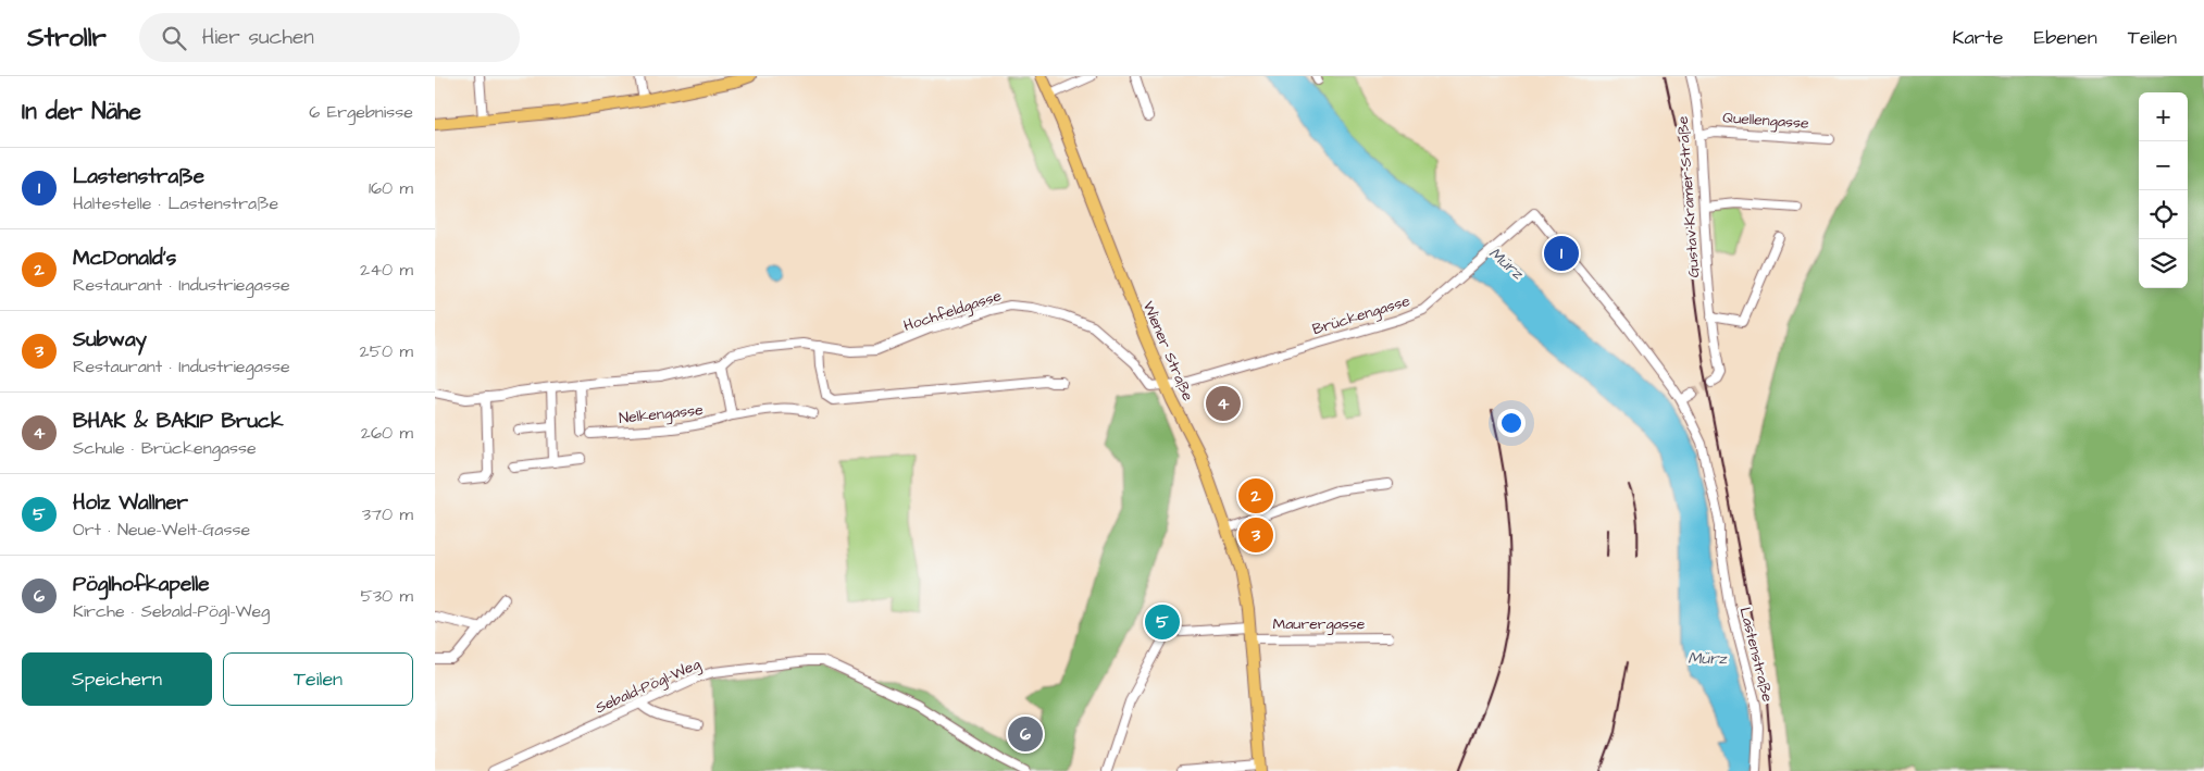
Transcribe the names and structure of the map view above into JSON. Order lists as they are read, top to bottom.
{
  "streets": {
    "main road": ["Wiener Straße"],
    "street": [
      "Quellengasse",
      "Gustav-Kramer-Straße",
      "Hochfeldgasse",
      "Brückengasse",
      "Nelkengasse",
      "Maurergasse",
      "Lastenstraße",
      "Sebald-Pögl-Weg"
    ]
  },
  "crossings": [
    ["Quellengasse", "Gustav-Kramer-Straße"],
    ["Hochfeldgasse", "Brückengasse"],
    ["Hochfeldgasse", "Wiener Straße"],
    ["Brückengasse", "Wiener Straße"],
    ["Brückengasse", "Lastenstraße"],
    ["Wiener Straße", "Maurergasse"]
  ],
  "water": ["Mürz"],
  "page": {
    "header": "Strollr",
    "search": "Hier suchen",
    "nav": ["Karte", "Ebenen", "Teilen"],
    "heading": ["In der Nähe", "6 Ergebnisse"],
    "map_buttons": ["+", "−"],
    "list": [
      {
        "mark": "1",
        "name": "Lastenstraße",
        "note": "Haltestelle · Lastenstraße",
        "value": "160 m"
      },
      {
        "mark": "2",
        "name": "McDonald's",
        "note": "Restaurant · Industriegasse",
        "value": "240 m"
      },
      {
        "mark": "3",
        "name": "Subway",
        "note": "Restaurant · Industriegasse",
        "value": "250 m"
      },
      {
        "mark": "4",
        "name": "BHAK & BAKIP Bruck",
        "note": "Schule · Brückengasse",
        "value": "260 m"
      },
      {
        "mark": "5",
        "name": "Holz Wallner",
        "note": "Ort · Neue-Welt-Gasse",
        "value": "370 m"
      },
      {
        "mark": "6",
        "name": "Pöglhofkapelle",
        "note": "Kirche · Sebald-Pögl-Weg",
        "value": "530 m"
      }
    ],
    "pins": [
      "1",
      "4",
      "2",
      "3",
      "5",
      "6"
    ],
    "buttons": ["Speichern", "Teilen"]
  }
}
